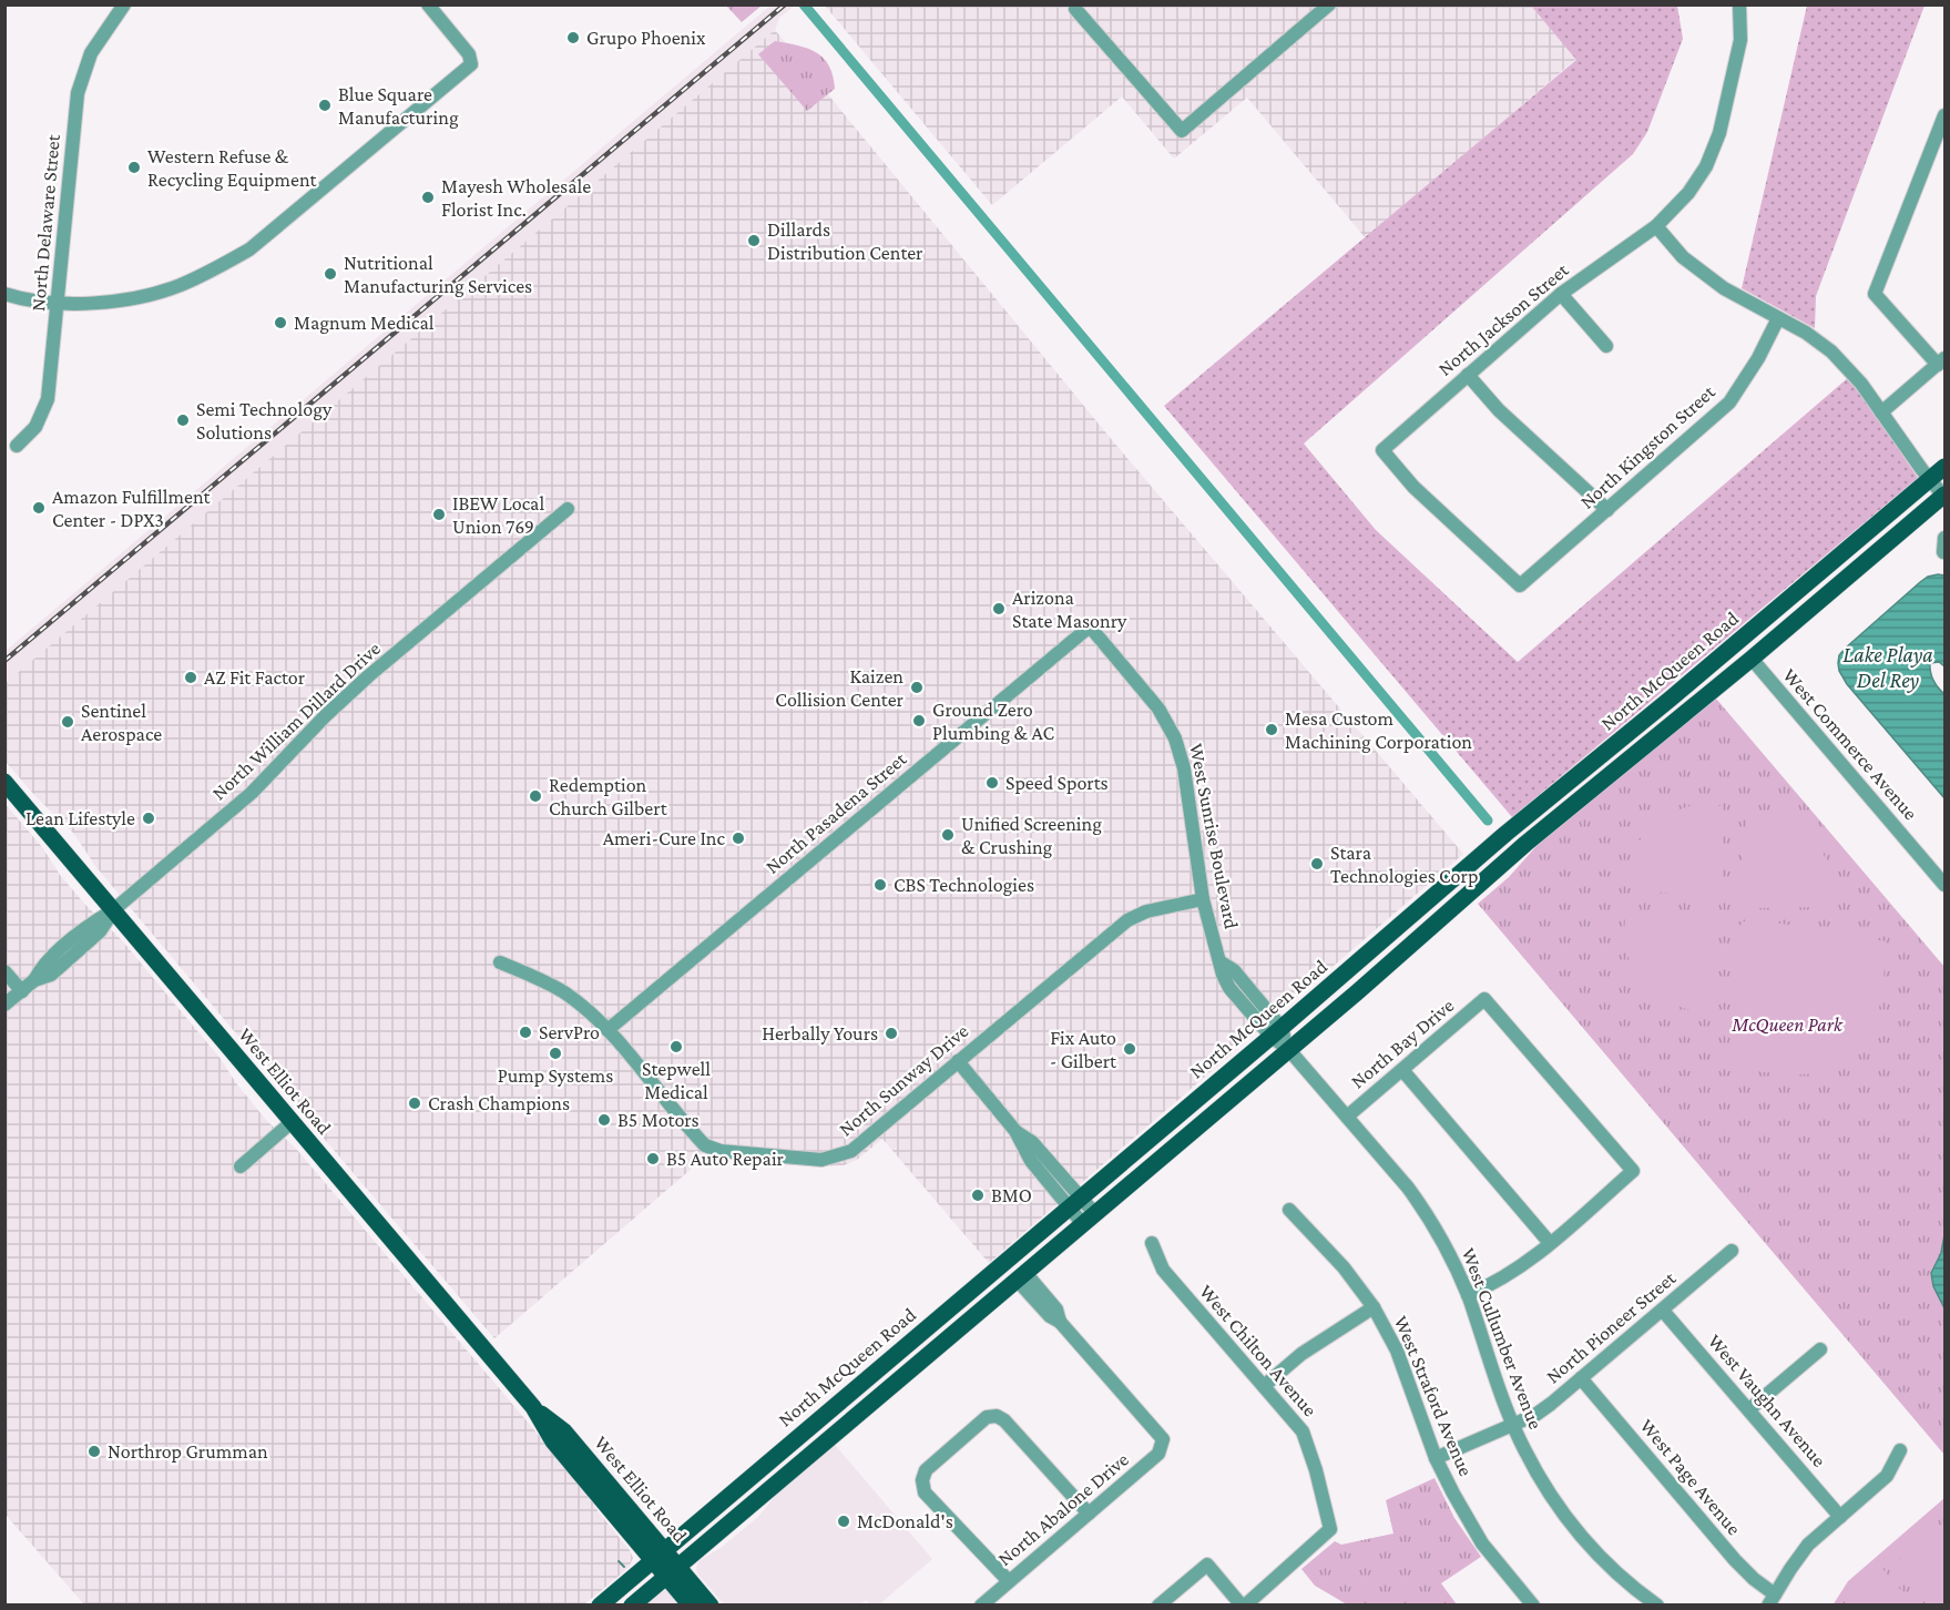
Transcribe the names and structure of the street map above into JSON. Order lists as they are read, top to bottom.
{
  "streets": {
    "main road": ["North McQueen Road", "West Elliot Road"],
    "street": [
      "North Delaware Street",
      "North Jackson Street",
      "North Kingston Street",
      "North William Dillard Drive",
      "West Commerce Avenue",
      "North Pasadena Street",
      "West Sunrise Boulevard",
      "North Bay Drive",
      "North Sunway Drive",
      "North Pioneer Street",
      "West Cullumber Avenue",
      "West Chilton Avenue",
      "West Straford Avenue",
      "West Vaughn Avenue",
      "West Page Avenue",
      "North Abalone Drive"
    ]
  },
  "crossings": [
    ["North Jackson Street", "North Kingston Street"],
    ["North McQueen Road", "West Commerce Avenue"],
    ["North McQueen Road", "West Sunrise Boulevard"],
    ["North McQueen Road", "West Elliot Road"],
    ["North McQueen Road", "West Cullumber Avenue"],
    ["North McQueen Road", "North Abalone Drive"],
    ["North William Dillard Drive", "West Elliot Road"],
    ["North Pasadena Street", "West Sunrise Boulevard"],
    ["North Pasadena Street", "North Sunway Drive"],
    ["West Sunrise Boulevard", "North Sunway Drive"],
    ["West Sunrise Boulevard", "West Cullumber Avenue"],
    ["North Bay Drive", "West Cullumber Avenue"],
    ["North Pioneer Street", "West Cullumber Avenue"],
    ["North Pioneer Street", "West Straford Avenue"],
    ["North Pioneer Street", "West Vaughn Avenue"],
    ["North Pioneer Street", "West Page Avenue"]
  ],
  "water": ["Lake Playa Del Rey"],
  "parks": ["McQueen Park"],
  "places": [
    "Grupo Phoenix",
    "Blue Square Manufacturing",
    "Western Refuse & Recycling Equipment",
    "Mayesh Wholesale Florist Inc.",
    "Dillards Distribution Center",
    "Nutritional Manufacturing Services",
    "Magnum Medical",
    "Semi Technology Solutions",
    "Amazon Fulfillment Center - DPX3",
    "IBEW Local Union 769",
    "Arizona State Masonry",
    "AZ Fit Factor",
    "Kaizen Collision Center",
    "Ground Zero Plumbing & AC",
    "Sentinel Aerospace",
    "Mesa Custom Machining Corporation",
    "Speed Sports",
    "Redemption Church Gilbert",
    "Lean Lifestyle",
    "Unified Screening & Crushing",
    "Ameri-Cure Inc",
    "Stara Technologies Corp",
    "CBS Technologies",
    "ServPro",
    "Herbally Yours",
    "Stepwell Medical",
    "Fix Auto - Gilbert",
    "Pump Systems",
    "Crash Champions",
    "B5 Motors",
    "B5 Auto Repair",
    "BMO",
    "Northrop Grumman",
    "McDonald's"
  ]
}
